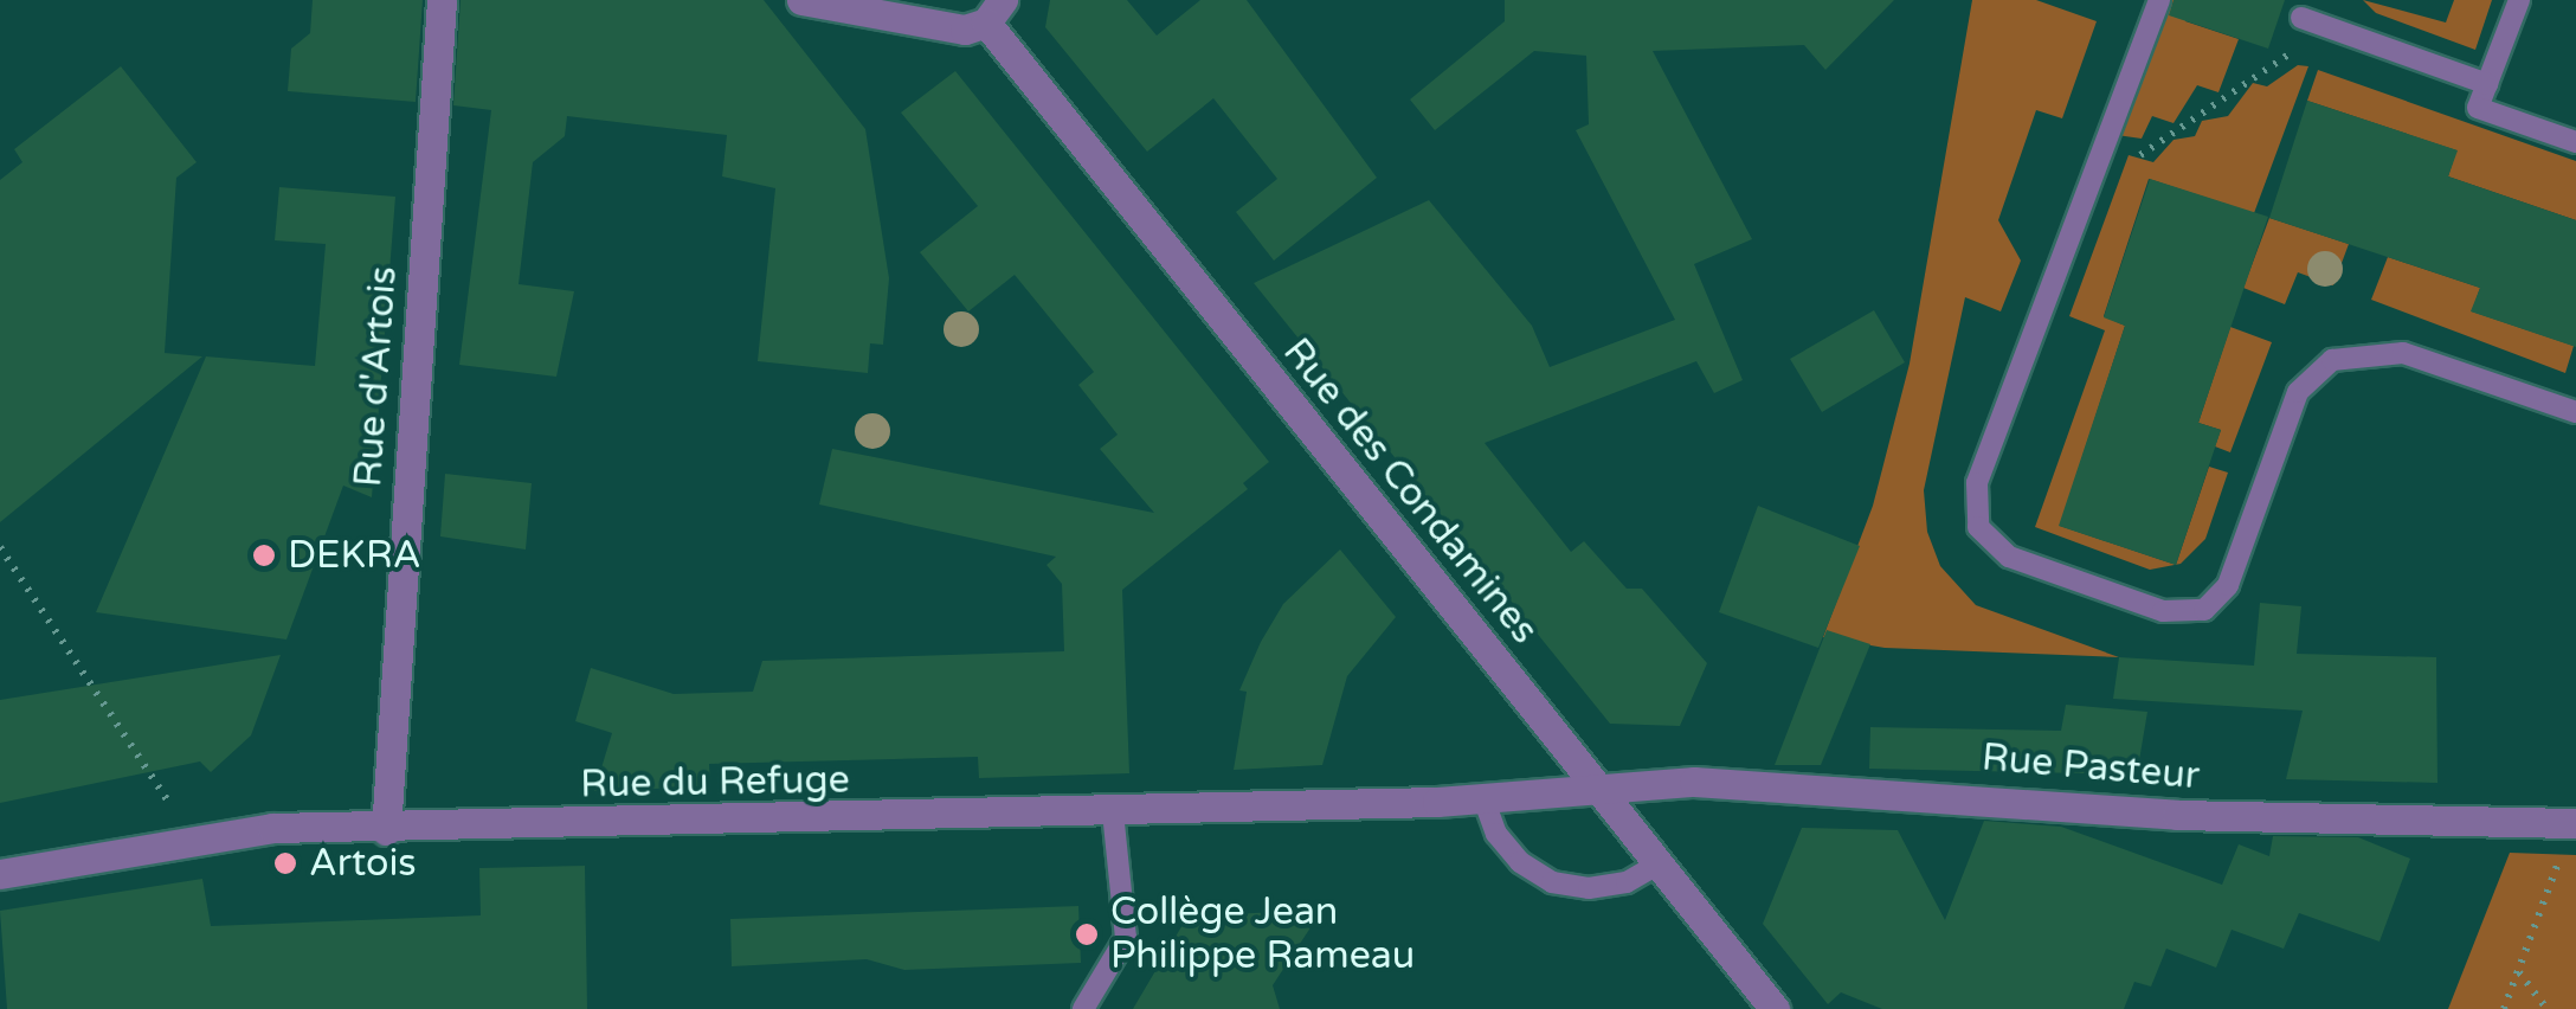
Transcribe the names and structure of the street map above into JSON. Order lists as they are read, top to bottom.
{
  "streets": {
    "street": [
      "Rue d'Artois",
      "Rue des Condamines",
      "Rue Pasteur",
      "Rue du Refuge"
    ]
  },
  "crossings": [
    ["Rue d'Artois", "Rue du Refuge"],
    ["Rue des Condamines", "Rue Pasteur"],
    ["Rue Pasteur", "Rue du Refuge"]
  ],
  "places": ["DEKRA", "Artois", "Collège Jean Philippe Rameau"]
}
